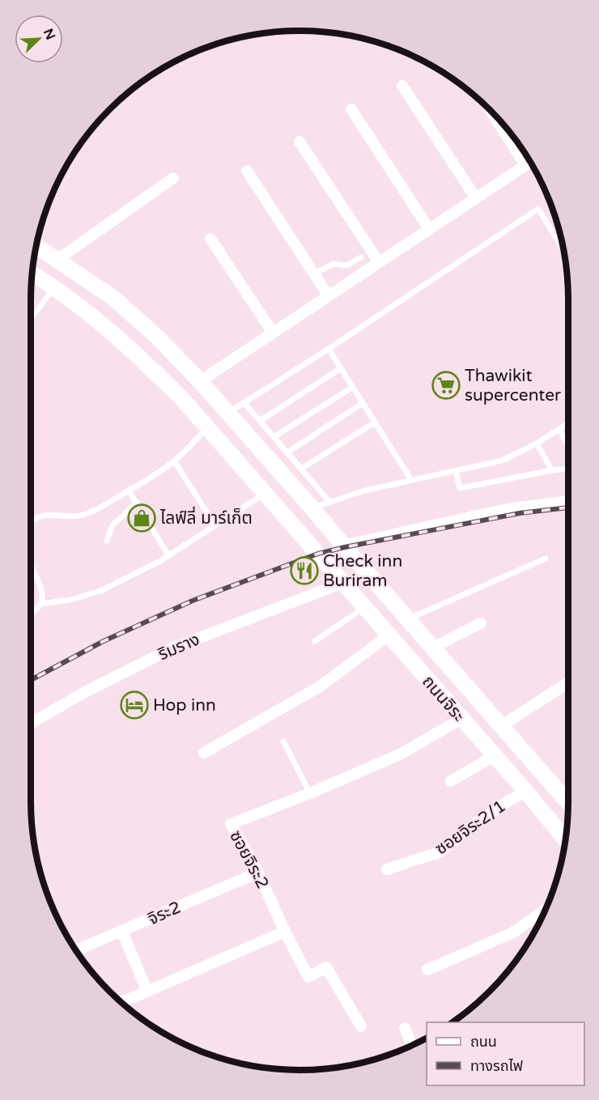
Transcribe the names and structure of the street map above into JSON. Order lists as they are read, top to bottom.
{
  "streets": {
    "main road": ["ถนนจิระ"],
    "street": [
      "ริมราง",
      "ซอยจิระ2/1",
      "ซอยจิระ2",
      "จิระ2"
    ]
  },
  "crossings": [
    ["ริมราง", "ถนนจิระ"],
    ["ถนนจิระ", "ซอยจิระ2/1"],
    ["ถนนจิระ", "ซอยจิระ2"],
    ["ซอยจิระ2", "จิระ2"]
  ],
  "places": {
    "supermarket": ["Thawikit supercenter"],
    "shop": ["ไลฟ์ลี่ มาร์เก็ต"],
    "restaurant": ["Check inn Buriram"],
    "hotel": ["Hop inn"]
  },
  "legend": ["ถนน", "ทางรถไฟ"],
  "north": "top right"
}
